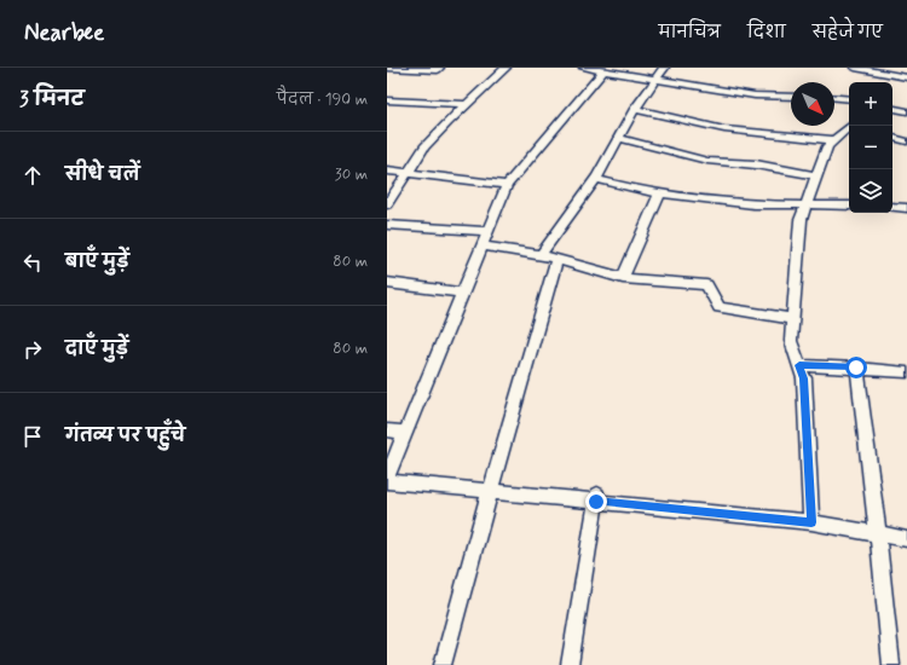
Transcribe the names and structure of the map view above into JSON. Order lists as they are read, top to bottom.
{
  "north": "bottom right",
  "page": {
    "header": "Nearbee",
    "nav": ["मानचित्र", "दिशा", "सहेजे गए"],
    "heading": ["3 मिनट", "पैदल · 190 m"],
    "map_buttons": ["+", "−"],
    "list": [
      ["सीधे चलें", "30 m"],
      ["बाएँ मुड़ें", "80 m"],
      ["दाएँ मुड़ें", "80 m"],
      "गंतव्य पर पहुँचे"
    ]
  }
}
